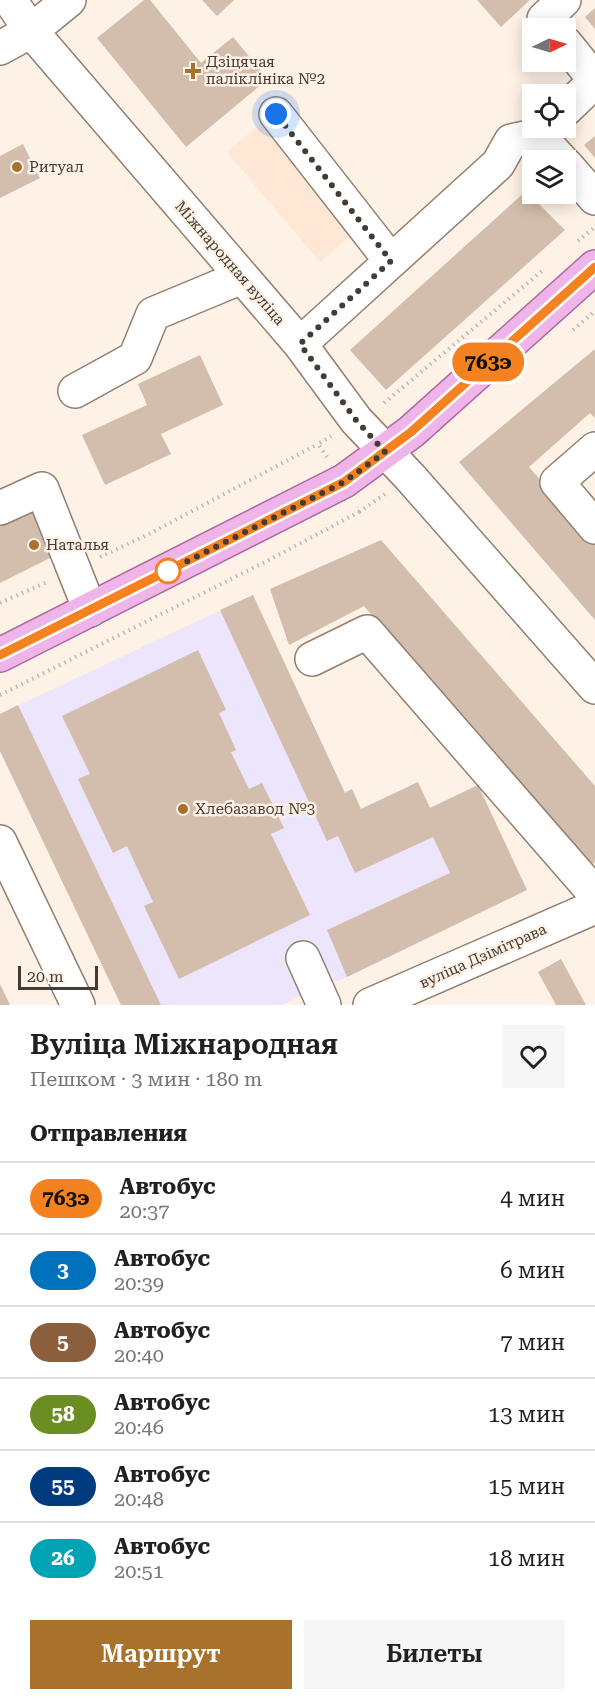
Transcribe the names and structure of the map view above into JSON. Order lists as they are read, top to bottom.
{
  "streets": {
    "street": ["Міжнародная вуліца", "вуліца Дзімітрава"]
  },
  "places": {
    "health": ["Дзіцячая паліклініка №2"],
    "other": ["Ритуал", "Наталья", "Хлебазавод №3"]
  },
  "lines": ["bus line 763э"],
  "scale_bar": "20 m",
  "north": "right",
  "page": {
    "on_map": "763э",
    "scale": "20 m",
    "heading": [
      ["Вуліца Міжнародная", "Пешком · 3 мин · 180 m"],
      "Отправления"
    ],
    "list": [
      {
        "mark": "763э",
        "name": "Автобус",
        "note": "20:37",
        "value": "4 мин"
      },
      {
        "mark": "3",
        "name": "Автобус",
        "note": "20:39",
        "value": "6 мин"
      },
      {
        "mark": "5",
        "name": "Автобус",
        "note": "20:40",
        "value": "7 мин"
      },
      {
        "mark": "58",
        "name": "Автобус",
        "note": "20:46",
        "value": "13 мин"
      },
      {
        "mark": "55",
        "name": "Автобус",
        "note": "20:48",
        "value": "15 мин"
      },
      {
        "mark": "26",
        "name": "Автобус",
        "note": "20:51",
        "value": "18 мин"
      }
    ],
    "buttons": ["Маршрут", "Билеты"]
  }
}
